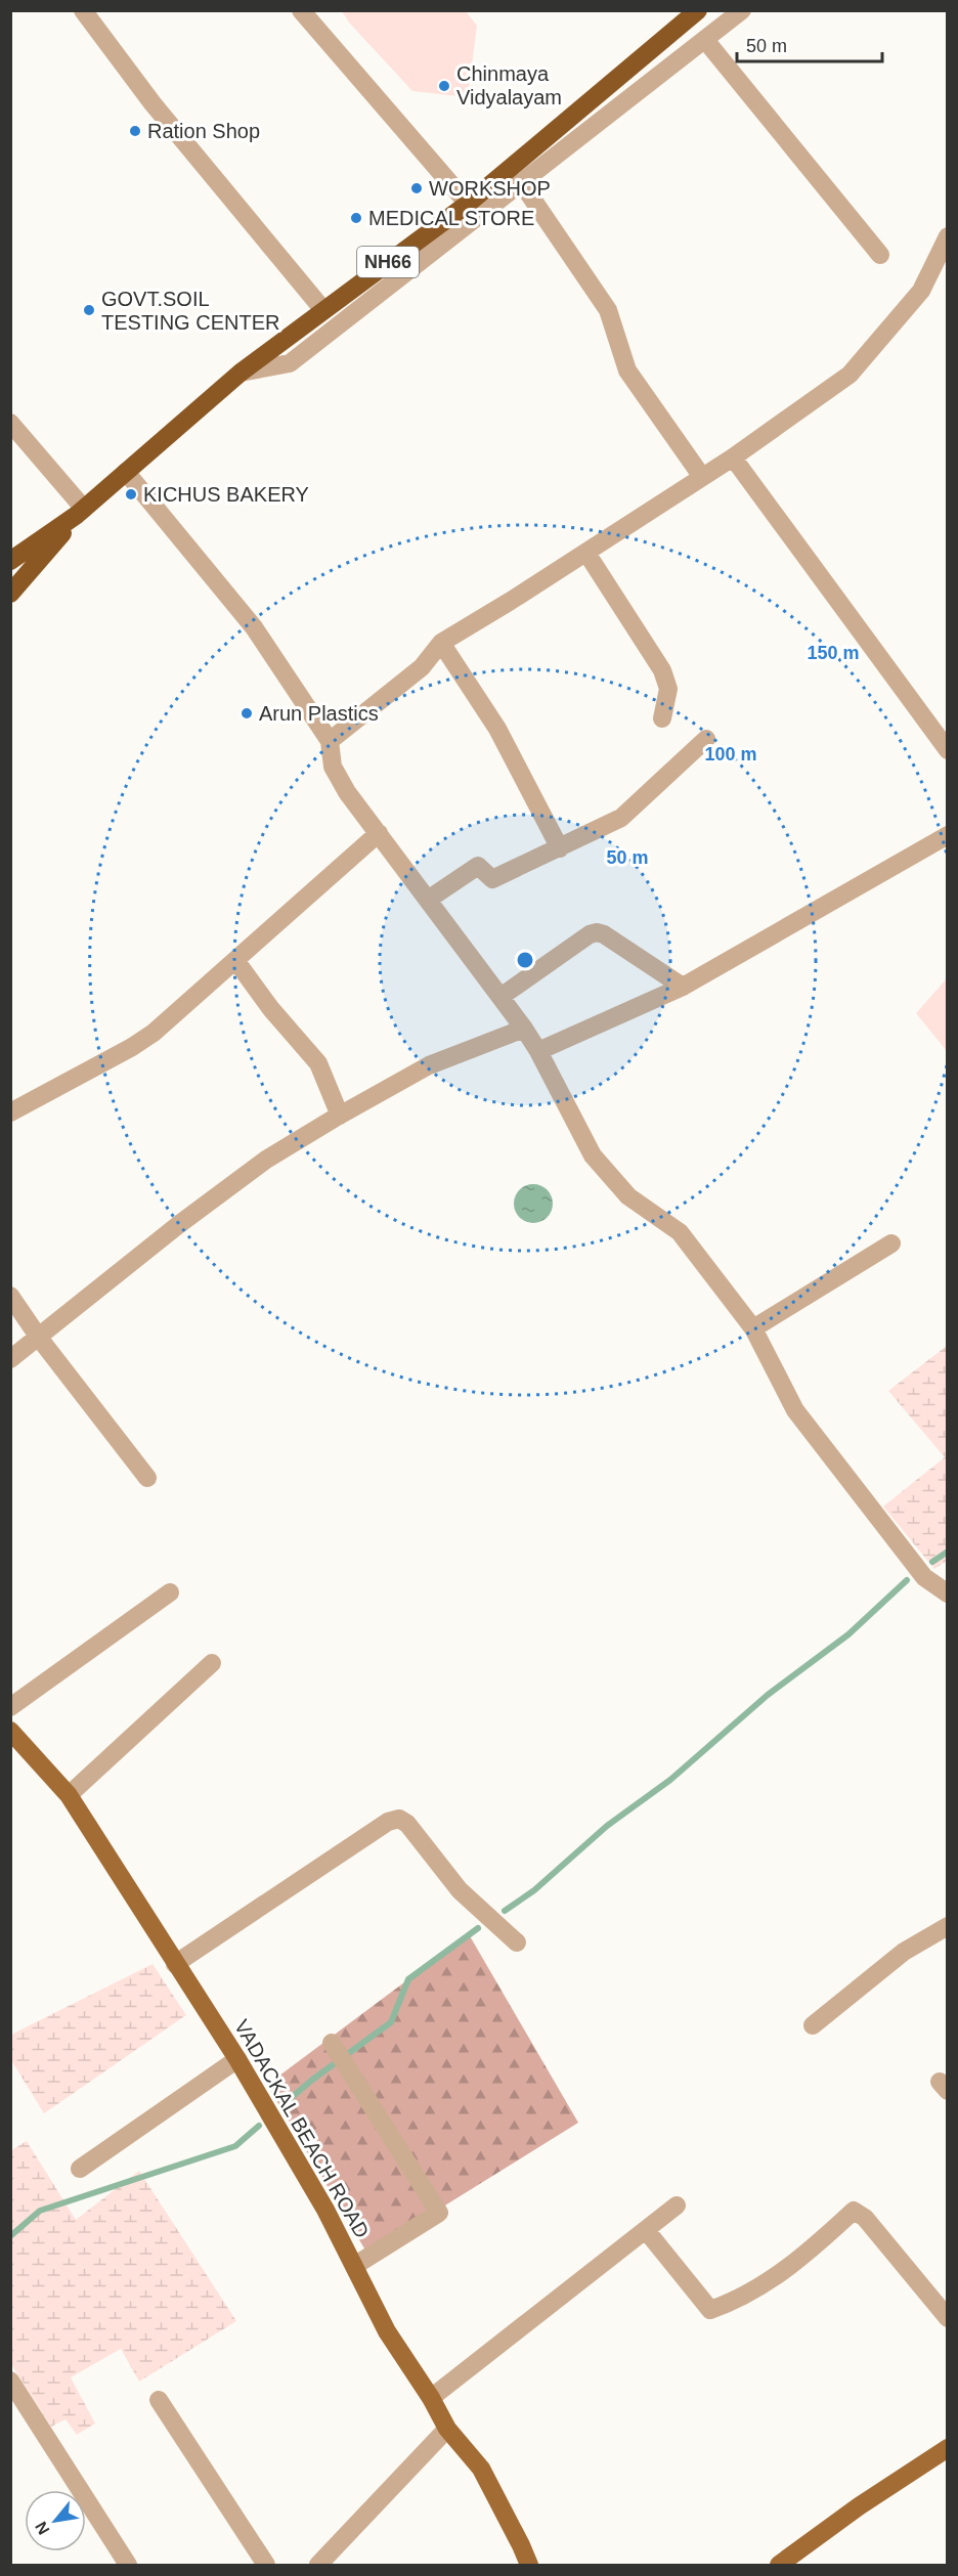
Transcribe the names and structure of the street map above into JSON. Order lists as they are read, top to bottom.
{
  "streets": {
    "highway": ["NH66"],
    "main road": ["VADACKAL BEACH ROAD"]
  },
  "places": [
    "Chinmaya Vidyalayam",
    "Ration Shop",
    "WORKSHOP",
    "MEDICAL STORE",
    "GOVT.SOIL TESTING CENTER",
    "KICHUS BAKERY",
    "Arun Plastics"
  ],
  "scale_bar": "50 m",
  "north": "bottom left",
  "rings": ["150 m", "100 m", "50 m"]
}
